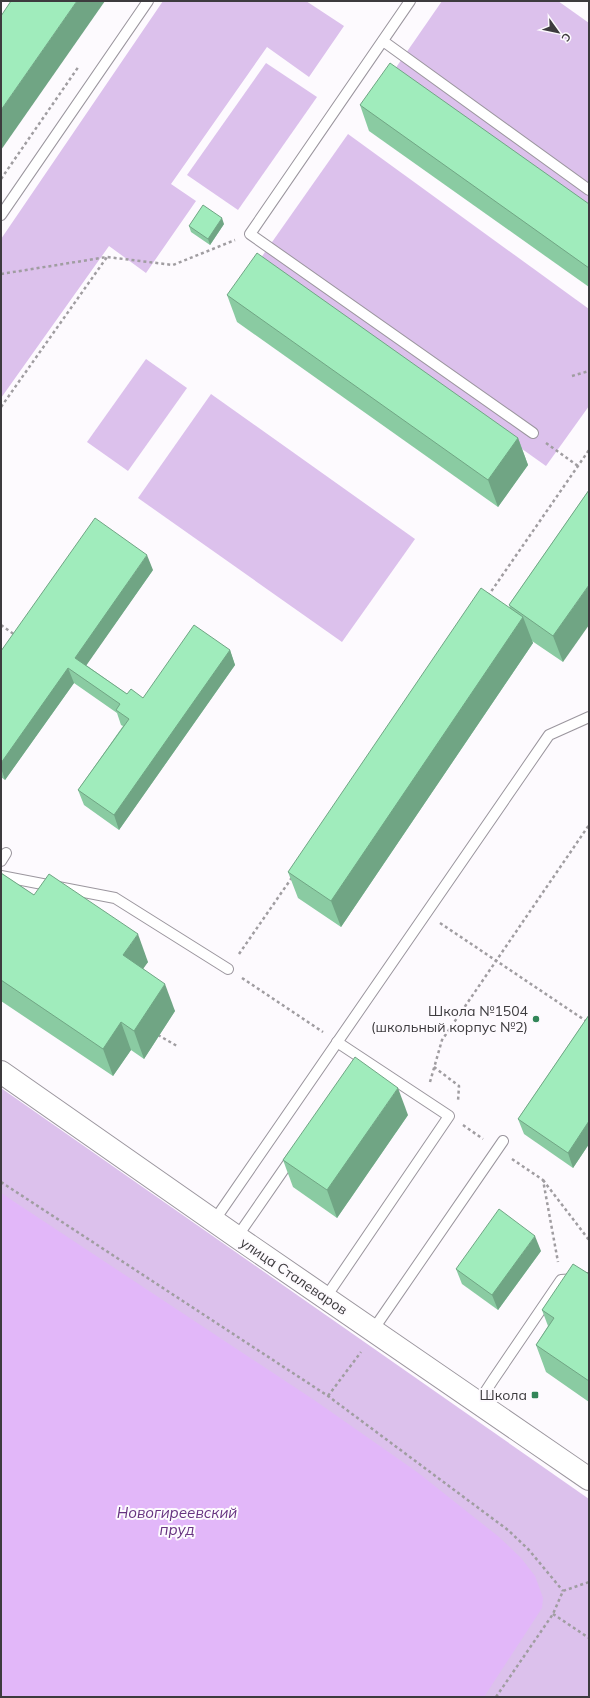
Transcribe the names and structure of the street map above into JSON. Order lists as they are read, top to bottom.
{
  "streets": {
    "main road": ["улица Сталеваров"]
  },
  "water": ["Новогиреевский пруд"],
  "places": {
    "other": ["Школа №1504 (школьный корпус №2)"],
    "transit": ["Школа"]
  },
  "north": "bottom right"
}
